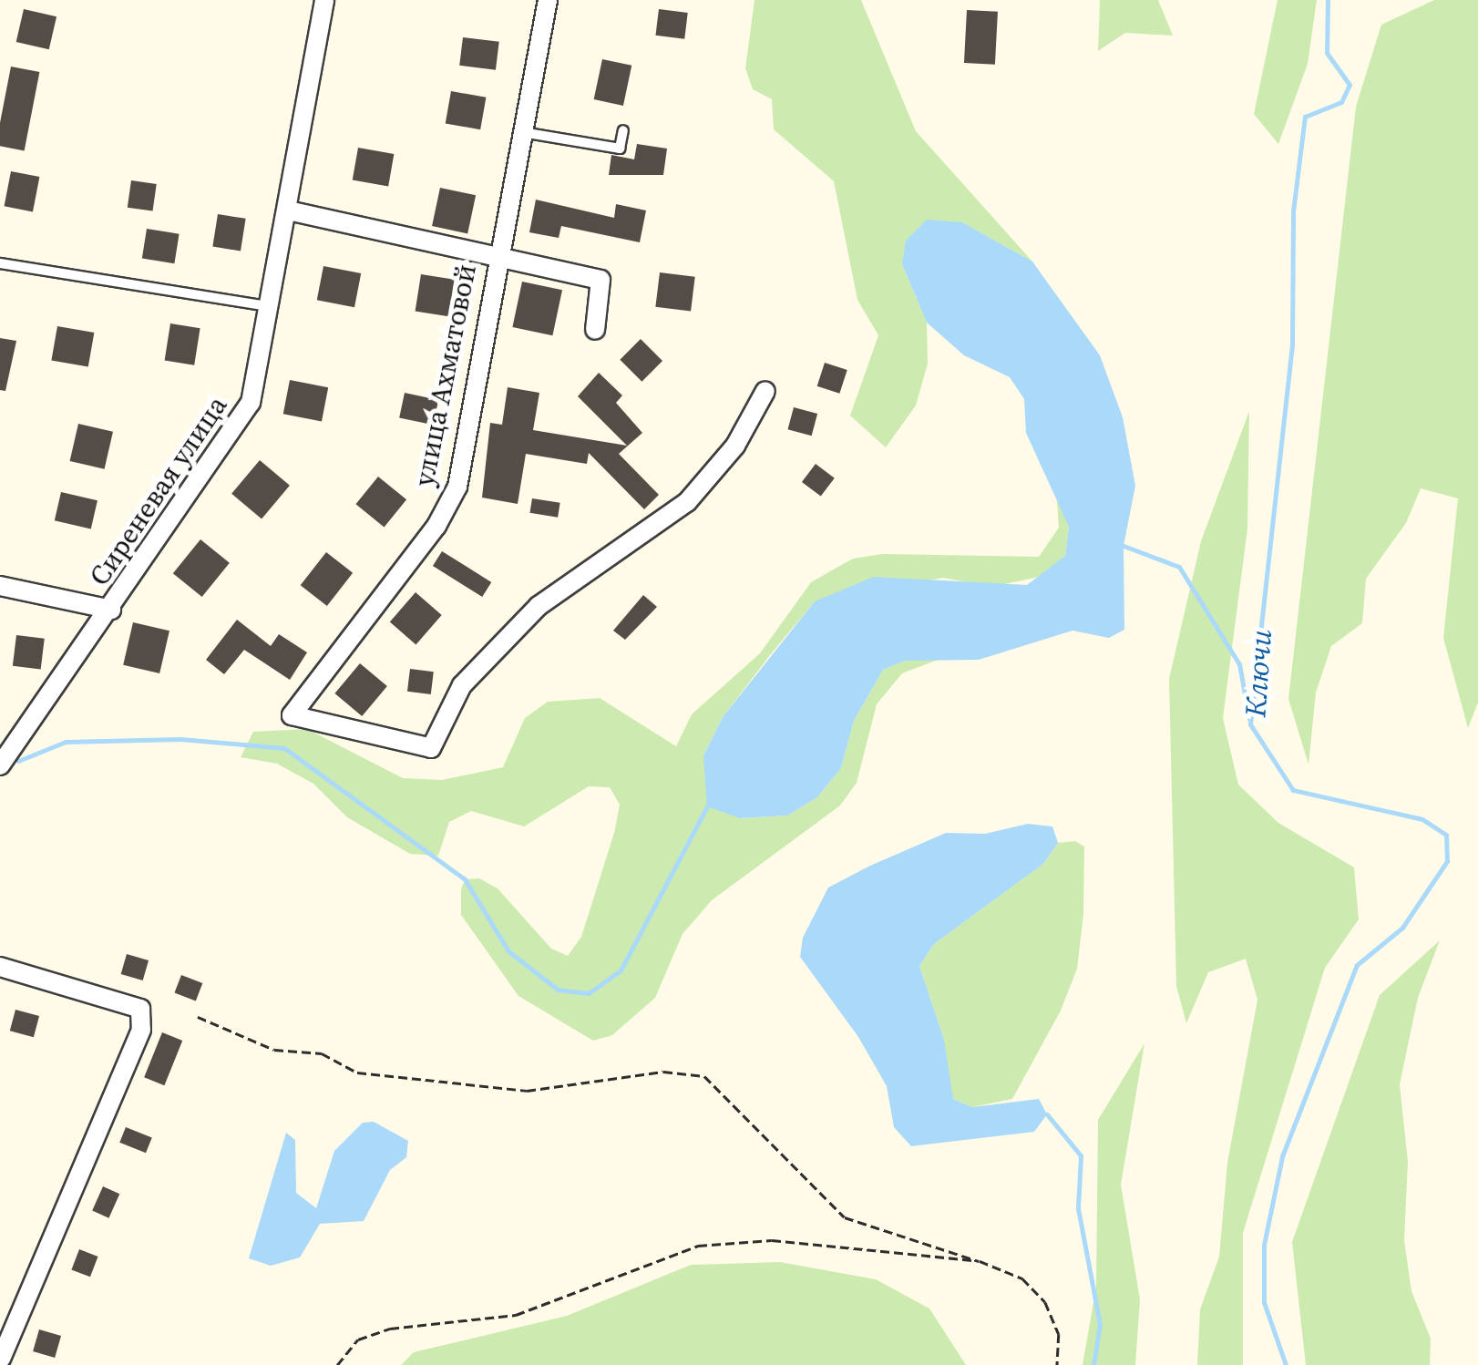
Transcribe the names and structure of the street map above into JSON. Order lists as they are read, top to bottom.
{
  "streets": {
    "street": ["улица Ахматовой", "Сиреневая улица"]
  },
  "water": ["Ключи"]
}
